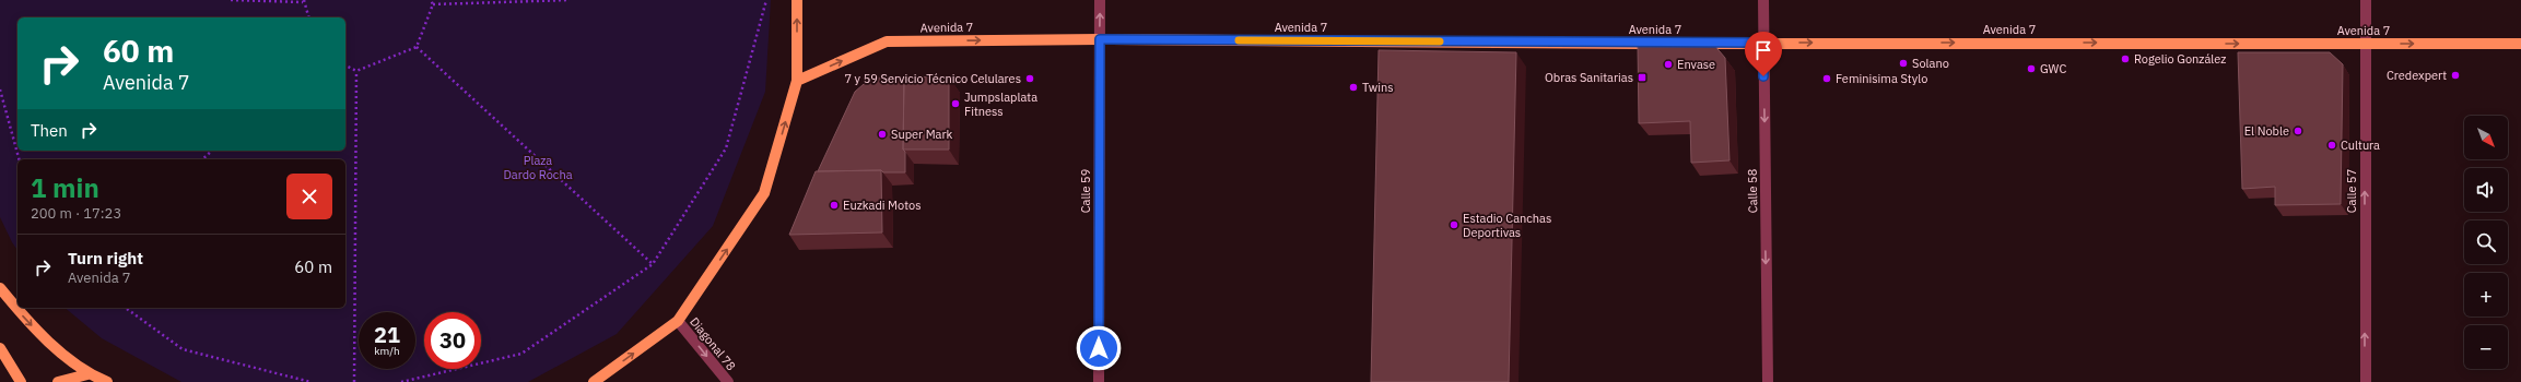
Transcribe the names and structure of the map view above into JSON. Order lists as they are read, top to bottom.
{
  "streets": {
    "main road": ["Avenida 7"],
    "street": [
      "Calle 59",
      "Calle 58",
      "Calle 57",
      "Diagonal 78"
    ]
  },
  "crossings": [
    ["Avenida 7", "Calle 59"],
    ["Avenida 7", "Calle 58"],
    ["Avenida 7", "Calle 57"]
  ],
  "one_way": [
    "Avenida 7",
    "Calle 58",
    "Calle 57",
    "Diagonal 78"
  ],
  "parks": ["Plaza Dardo Rocha"],
  "places": {
    "other": [
      "Rogelio González",
      "Solano",
      "Envase",
      "GWC",
      "Credexpert",
      "7 y 59 Servicio Técnico Celulares",
      "Feminisima Stylo",
      "Twins",
      "Jumpslaplata Fitness",
      "El Noble",
      "Super Mark",
      "Cultura",
      "Euzkadi Motos",
      "Estadio Canchas Deportivas"
    ],
    "transit": ["Obras Sanitarias"]
  },
  "north": "bottom right",
  "page": {
    "turn": ["60 m", "Avenida 7"],
    "then": "Then",
    "map_buttons": ["+", "−"],
    "heading": ["1 min", "200 m · 17:23"],
    "list": [
      {
        "name": "Turn right",
        "note": "Avenida 7",
        "value": "60 m"
      }
    ],
    "speed": "21 km/h",
    "limit": "30"
  }
}
